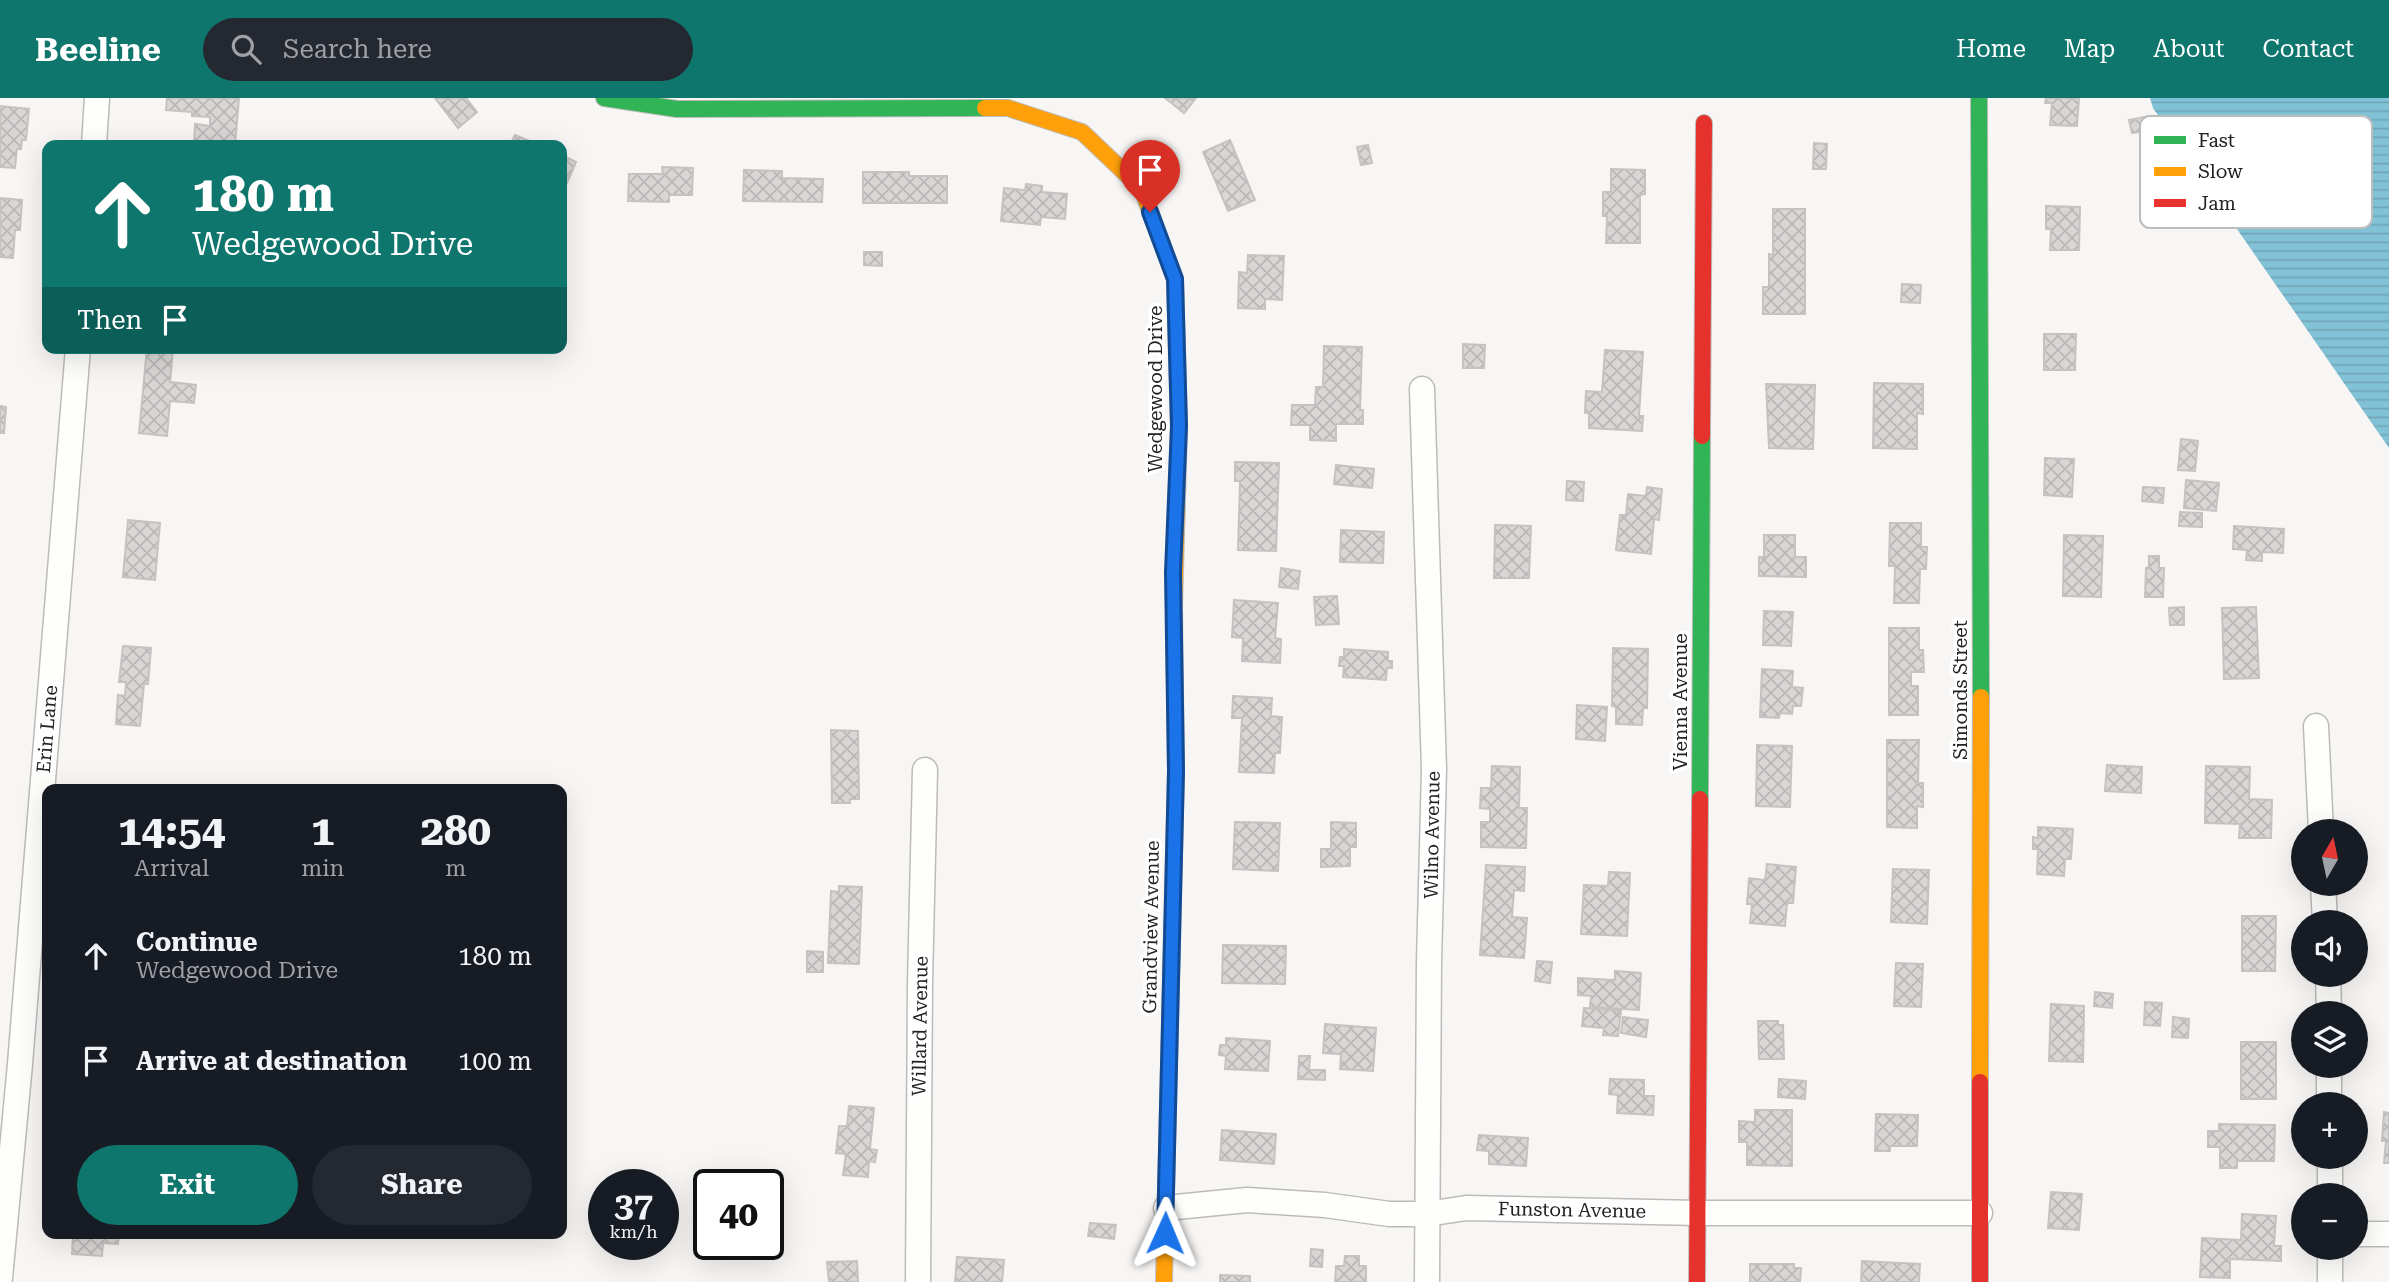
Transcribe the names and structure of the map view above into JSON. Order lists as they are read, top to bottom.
{
  "streets": {
    "street": [
      "Wedgewood Drive",
      "Simonds Street",
      "Vienna Avenue",
      "Erin Lane",
      "Wilno Avenue",
      "Grandview Avenue",
      "Willard Avenue",
      "Funston Avenue"
    ]
  },
  "crossings": [
    ["Wedgewood Drive", "Grandview Avenue"],
    ["Simonds Street", "Funston Avenue"],
    ["Vienna Avenue", "Funston Avenue"],
    ["Wilno Avenue", "Funston Avenue"],
    ["Grandview Avenue", "Funston Avenue"]
  ],
  "legend": ["Fast", "Slow", "Jam"],
  "north": "top",
  "page": {
    "header": "Beeline",
    "search": "Search here",
    "nav": [
      "Home",
      "Map",
      "About",
      "Contact"
    ],
    "turn": ["180 m", "Wedgewood Drive"],
    "then": "Then",
    "eta": [
      "14:54",
      "Arrival",
      "1",
      "min",
      "280",
      "m"
    ],
    "map_buttons": ["+", "−"],
    "list": [
      {
        "name": "Continue",
        "note": "Wedgewood Drive",
        "value": "180 m"
      },
      {
        "name": "Arrive at destination",
        "value": "100 m"
      }
    ],
    "buttons": ["Exit", "Share"],
    "speed": "37 km/h",
    "limit": "40"
  }
}
